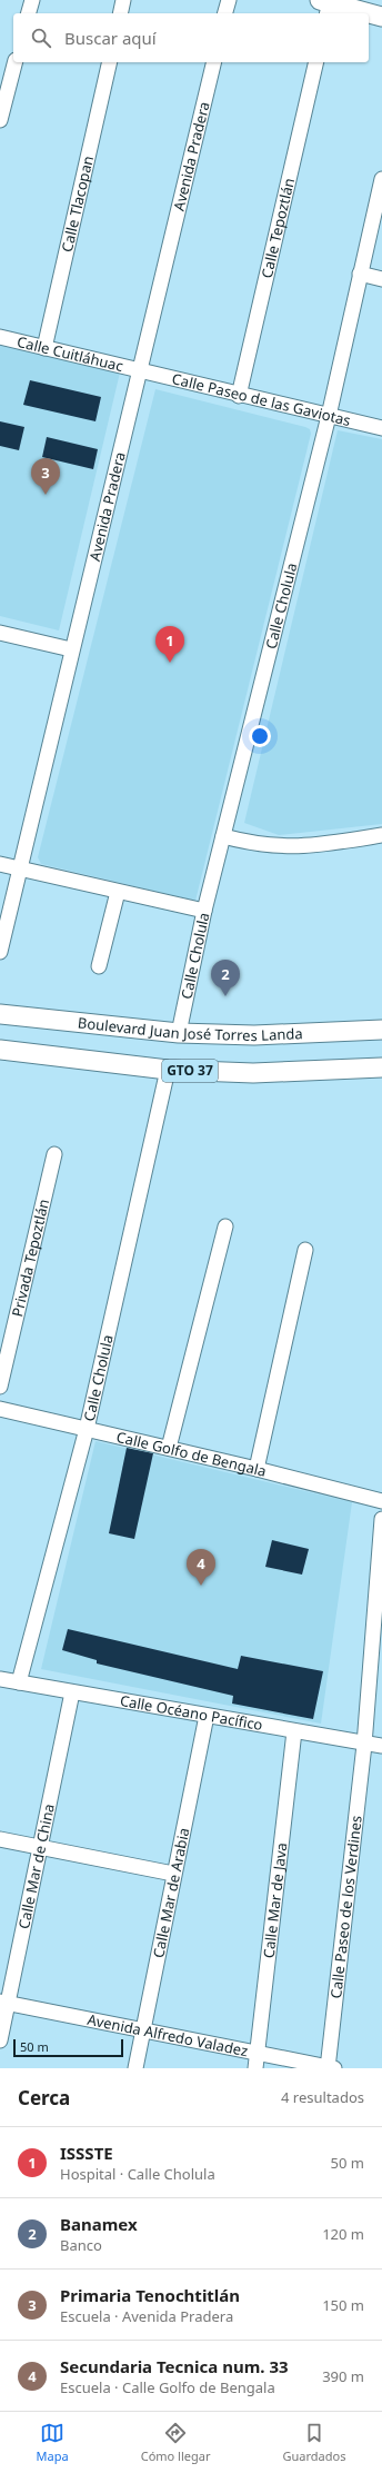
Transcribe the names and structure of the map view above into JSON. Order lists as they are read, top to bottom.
{
  "streets": {
    "main road": ["Boulevard Juan José Torres Landa", "GTO 37"],
    "street": [
      "Avenida Pradera",
      "Calle Tlacopan",
      "Calle Tepoztlán",
      "Calle Cuitláhuac",
      "Calle Paseo de las Gaviotas",
      "Calle Cholula",
      "Privada Tepoztlán",
      "Calle Golfo de Bengala",
      "Calle Océano Pacífico",
      "Calle Mar de China",
      "Calle Mar de Arabia",
      "Calle Mar de Java",
      "Calle Paseo de los Verdines",
      "Avenida Alfredo Valadez"
    ]
  },
  "crossings": [
    ["Avenida Pradera", "Calle Cuitláhuac"],
    ["Avenida Pradera", "Calle Paseo de las Gaviotas"],
    ["Calle Tlacopan", "Calle Cuitláhuac"],
    ["Calle Tepoztlán", "Calle Paseo de las Gaviotas"],
    ["Calle Cuitláhuac", "Calle Paseo de las Gaviotas"],
    ["Calle Paseo de las Gaviotas", "Calle Cholula"],
    ["Calle Cholula", "Boulevard Juan José Torres Landa"],
    ["Calle Cholula", "GTO 37"],
    ["Calle Cholula", "Calle Golfo de Bengala"],
    ["Calle Cholula", "Calle Océano Pacífico"],
    ["Calle Océano Pacífico", "Calle Mar de China"],
    ["Calle Océano Pacífico", "Calle Mar de Arabia"],
    ["Calle Océano Pacífico", "Calle Mar de Java"],
    ["Calle Océano Pacífico", "Calle Paseo de los Verdines"],
    ["Calle Mar de China", "Avenida Alfredo Valadez"],
    ["Calle Mar de Arabia", "Avenida Alfredo Valadez"],
    ["Calle Mar de Java", "Avenida Alfredo Valadez"],
    ["Calle Paseo de los Verdines", "Avenida Alfredo Valadez"]
  ],
  "scale_bar": "50 m",
  "page": {
    "search": "Buscar aquí",
    "pins": [
      "3",
      "1",
      "2",
      "4"
    ],
    "scale": "50 m",
    "heading": ["Cerca", "4 resultados"],
    "list": [
      {
        "mark": "1",
        "name": "ISSSTE",
        "note": "Hospital · Calle Cholula",
        "value": "50 m"
      },
      {
        "mark": "2",
        "name": "Banamex",
        "note": "Banco",
        "value": "120 m"
      },
      {
        "mark": "3",
        "name": "Primaria Tenochtitlán",
        "note": "Escuela · Avenida Pradera",
        "value": "150 m"
      },
      {
        "mark": "4",
        "name": "Secundaria Tecnica num. 33",
        "note": "Escuela · Calle Golfo de Bengala",
        "value": "390 m"
      }
    ],
    "nav": ["Mapa", "Cómo llegar", "Guardados"]
  }
}
